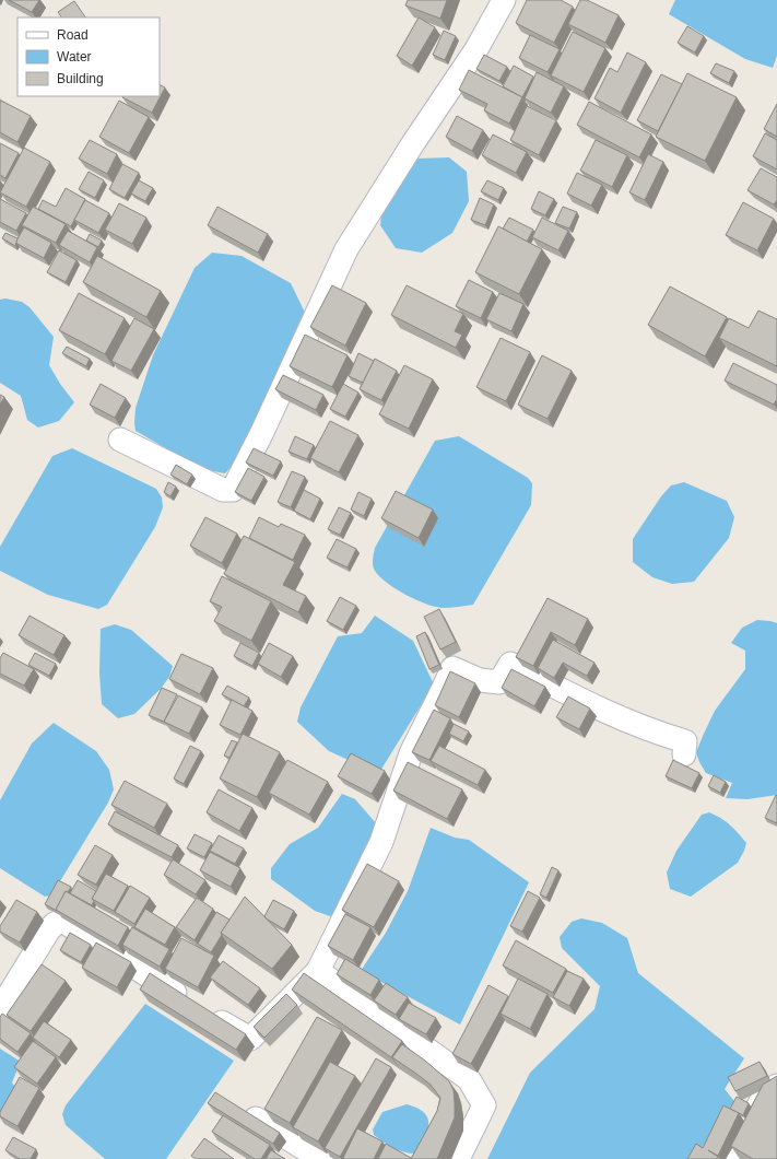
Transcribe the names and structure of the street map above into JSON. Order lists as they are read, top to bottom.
{
  "legend": ["Road", "Water", "Building"]
}
